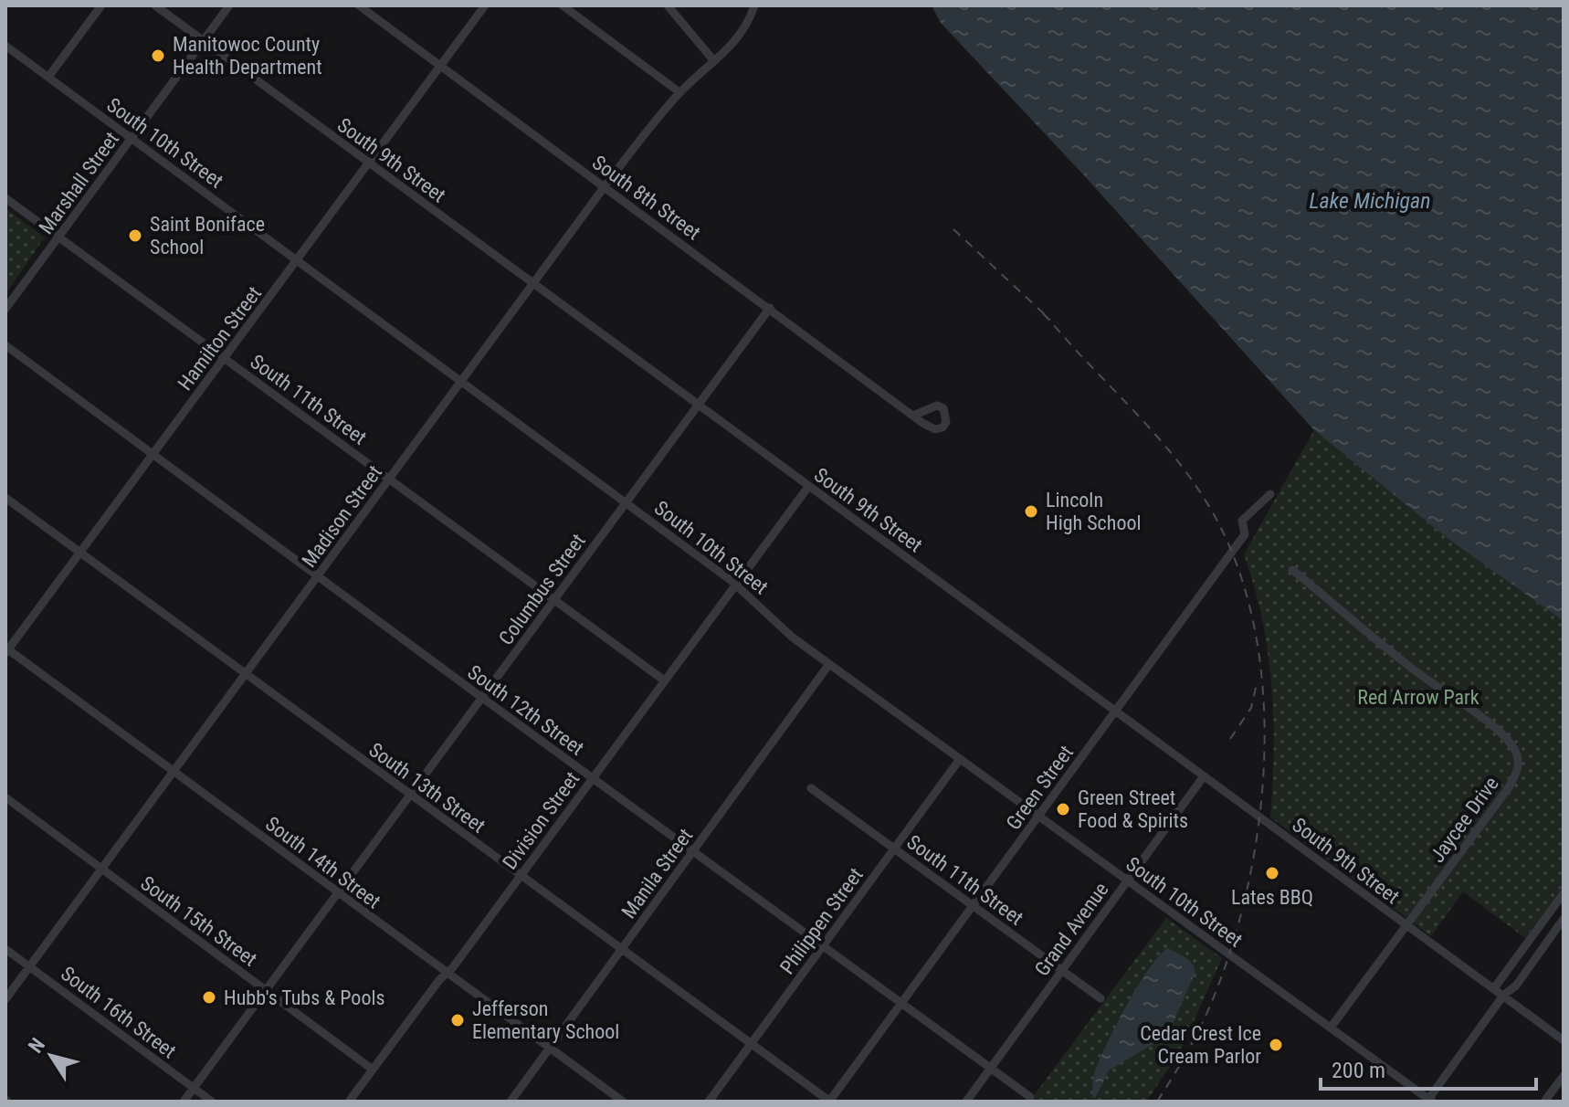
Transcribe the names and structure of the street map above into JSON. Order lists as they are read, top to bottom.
{
  "streets": {
    "street": [
      "South 10th Street",
      "South 9th Street",
      "Marshall Street",
      "South 8th Street",
      "Hamilton Street",
      "South 11th Street",
      "Madison Street",
      "Columbus Street",
      "South 12th Street",
      "South 13th Street",
      "Green Street",
      "Jaycee Drive",
      "Division Street",
      "South 14th Street",
      "Manila Street",
      "South 15th Street",
      "Philippen Street",
      "Grand Avenue",
      "South 16th Street"
    ]
  },
  "crossings": [
    ["South 10th Street", "Marshall Street"],
    ["South 10th Street", "Hamilton Street"],
    ["South 10th Street", "Madison Street"],
    ["South 10th Street", "Columbus Street"],
    ["South 10th Street", "Green Street"],
    ["South 10th Street", "Jaycee Drive"],
    ["South 10th Street", "Division Street"],
    ["South 10th Street", "Manila Street"],
    ["South 10th Street", "Philippen Street"],
    ["South 10th Street", "Grand Avenue"],
    ["South 9th Street", "Marshall Street"],
    ["South 9th Street", "Hamilton Street"],
    ["South 9th Street", "Madison Street"],
    ["South 9th Street", "Columbus Street"],
    ["South 9th Street", "Green Street"],
    ["South 9th Street", "Jaycee Drive"],
    ["South 9th Street", "Division Street"],
    ["South 9th Street", "Grand Avenue"],
    ["Marshall Street", "South 11th Street"],
    ["South 8th Street", "Hamilton Street"],
    ["South 8th Street", "Madison Street"],
    ["South 8th Street", "Columbus Street"],
    ["Hamilton Street", "South 11th Street"],
    ["Hamilton Street", "South 12th Street"],
    ["Hamilton Street", "South 13th Street"],
    ["Hamilton Street", "South 14th Street"],
    ["South 11th Street", "Madison Street"],
    ["South 11th Street", "Columbus Street"],
    ["South 11th Street", "Green Street"],
    ["South 11th Street", "Division Street"],
    ["South 11th Street", "Philippen Street"],
    ["South 11th Street", "Grand Avenue"],
    ["Madison Street", "South 12th Street"],
    ["Madison Street", "South 13th Street"],
    ["Madison Street", "South 14th Street"],
    ["Madison Street", "South 15th Street"],
    ["Madison Street", "South 16th Street"],
    ["Columbus Street", "South 12th Street"],
    ["Columbus Street", "South 13th Street"],
    ["Columbus Street", "South 14th Street"],
    ["Columbus Street", "South 15th Street"],
    ["Columbus Street", "South 16th Street"],
    ["South 12th Street", "Green Street"],
    ["South 12th Street", "Division Street"],
    ["South 12th Street", "Manila Street"],
    ["South 12th Street", "Philippen Street"],
    ["South 12th Street", "Grand Avenue"],
    ["South 13th Street", "Green Street"],
    ["South 13th Street", "Division Street"],
    ["South 13th Street", "Manila Street"],
    ["South 13th Street", "Philippen Street"],
    ["Division Street", "South 14th Street"],
    ["Division Street", "South 15th Street"],
    ["South 14th Street", "Manila Street"]
  ],
  "water": ["Lake Michigan"],
  "parks": ["Red Arrow Park"],
  "places": [
    "Manitowoc County Health Department",
    "Saint Boniface School",
    "Lincoln High School",
    "Green Street Food & Spirits",
    "Lates BBQ",
    "Hubb's Tubs & Pools",
    "Jefferson Elementary School",
    "Cedar Crest Ice Cream Parlor"
  ],
  "scale_bar": "200 m",
  "north": "top left"
}
